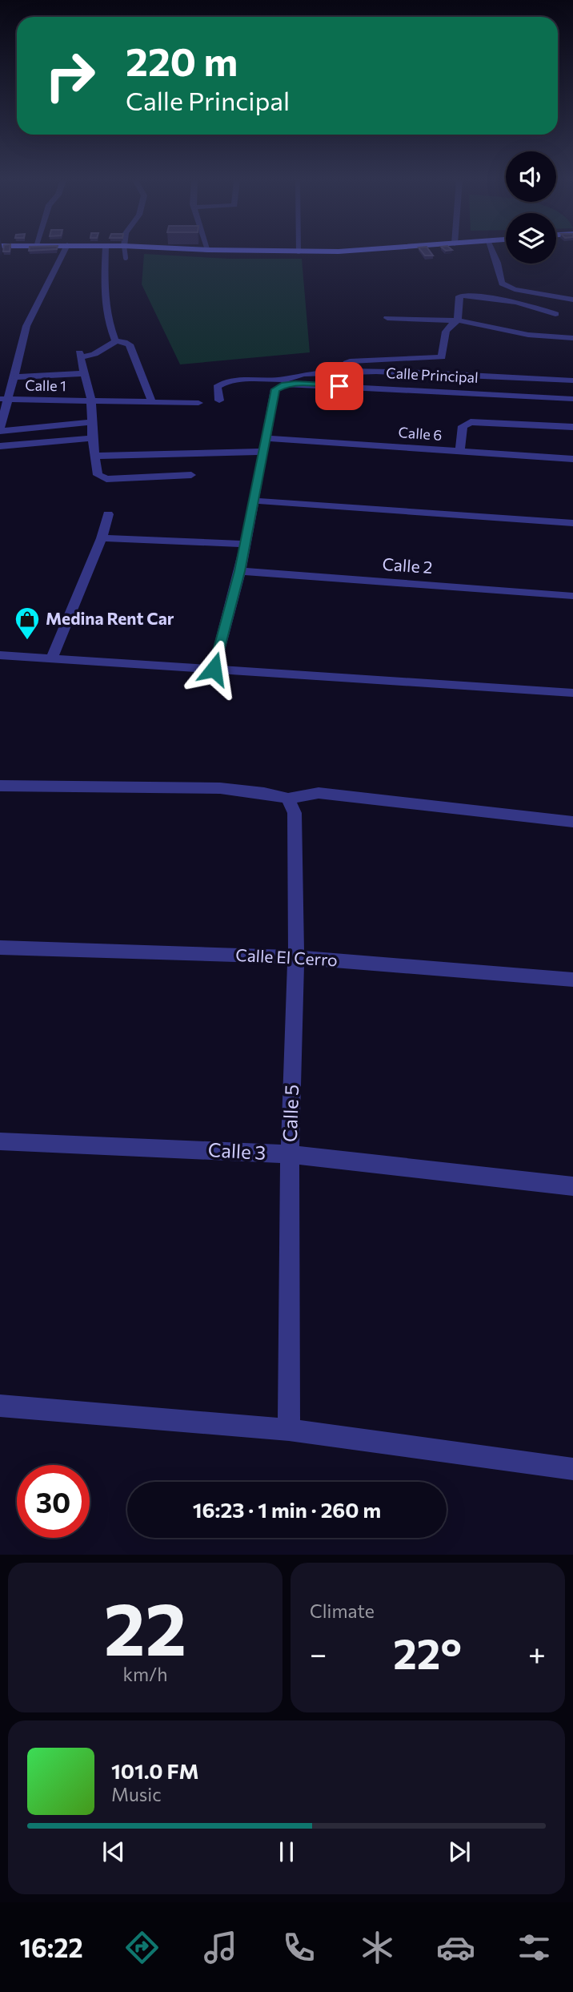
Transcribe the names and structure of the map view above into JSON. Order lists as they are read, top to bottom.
{
  "streets": {
    "street": [
      "Calle Principal",
      "Calle 1",
      "Calle 6",
      "Calle 2",
      "Calle El Cerro",
      "Calle 5",
      "Calle 3"
    ]
  },
  "crossings": [
    ["Calle El Cerro", "Calle 5"],
    ["Calle 5", "Calle 3"]
  ],
  "places": {
    "shop": ["Medina Rent Car"]
  },
  "page": {
    "turn": ["220 m", "Calle Principal"],
    "limit": "30",
    "trip": "16:23 · 1 min · 260 m",
    "tile": [
      ["22", "km/h"],
      "Climate"
    ],
    "heat": ["−", "22°", "+"],
    "song": ["101.0 FM", "Music"],
    "tabs": "16:22"
  }
}
